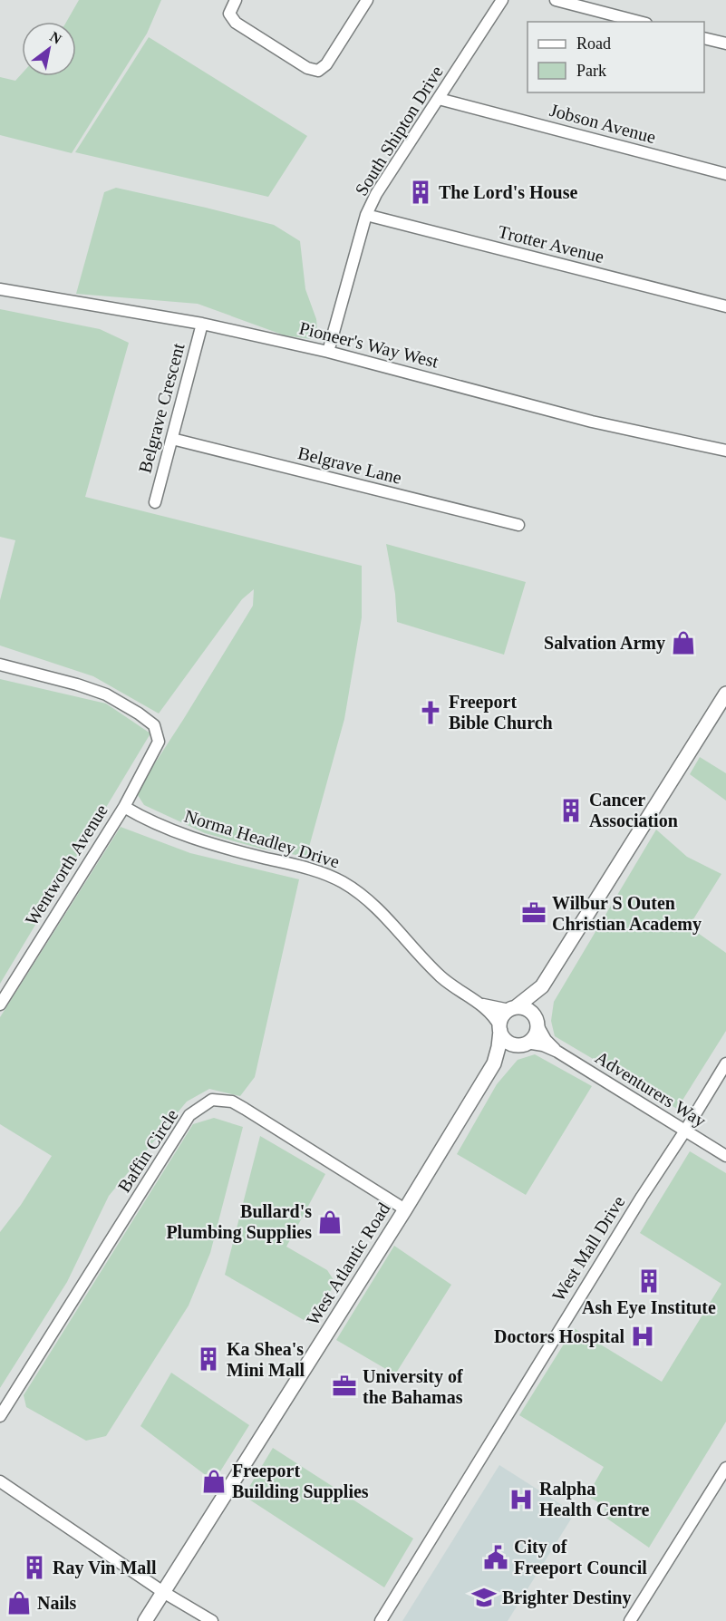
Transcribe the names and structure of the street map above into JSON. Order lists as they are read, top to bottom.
{
  "streets": {
    "main road": ["West Atlantic Road"],
    "street": [
      "Jobson Avenue",
      "South Shipton Drive",
      "Trotter Avenue",
      "Pioneer's Way West",
      "Belgrave Crescent",
      "Belgrave Lane",
      "Norma Headley Drive",
      "Wentworth Avenue",
      "Adventurers Way",
      "Baffin Circle",
      "West Mall Drive"
    ]
  },
  "crossings": [
    ["Jobson Avenue", "South Shipton Drive"],
    ["South Shipton Drive", "Trotter Avenue"],
    ["South Shipton Drive", "Pioneer's Way West"],
    ["Pioneer's Way West", "Belgrave Crescent"],
    ["Belgrave Crescent", "Belgrave Lane"],
    ["Norma Headley Drive", "Wentworth Avenue"],
    ["Norma Headley Drive", "Adventurers Way"],
    ["Norma Headley Drive", "West Atlantic Road"],
    ["Adventurers Way", "West Mall Drive"],
    ["Adventurers Way", "West Atlantic Road"],
    ["Baffin Circle", "West Atlantic Road"]
  ],
  "places": {
    "building": [
      "The Lord's House",
      "Cancer Association",
      "Ash Eye Institute",
      "Ka Shea's Mini Mall",
      "Ray Vin Mall"
    ],
    "shop": [
      "Salvation Army",
      "Bullard's Plumbing Supplies",
      "Freeport Building Supplies",
      "Nails"
    ],
    "church": ["Freeport Bible Church"],
    "office": ["Wilbur S Outen Christian Academy", "University of the Bahamas"],
    "hospital": ["Doctors Hospital", "Ralpha Health Centre"],
    "public building": ["City of Freeport Council"],
    "school or university": ["Brighter Destiny"]
  },
  "legend": ["Road", "Park"],
  "north": "top right"
}
